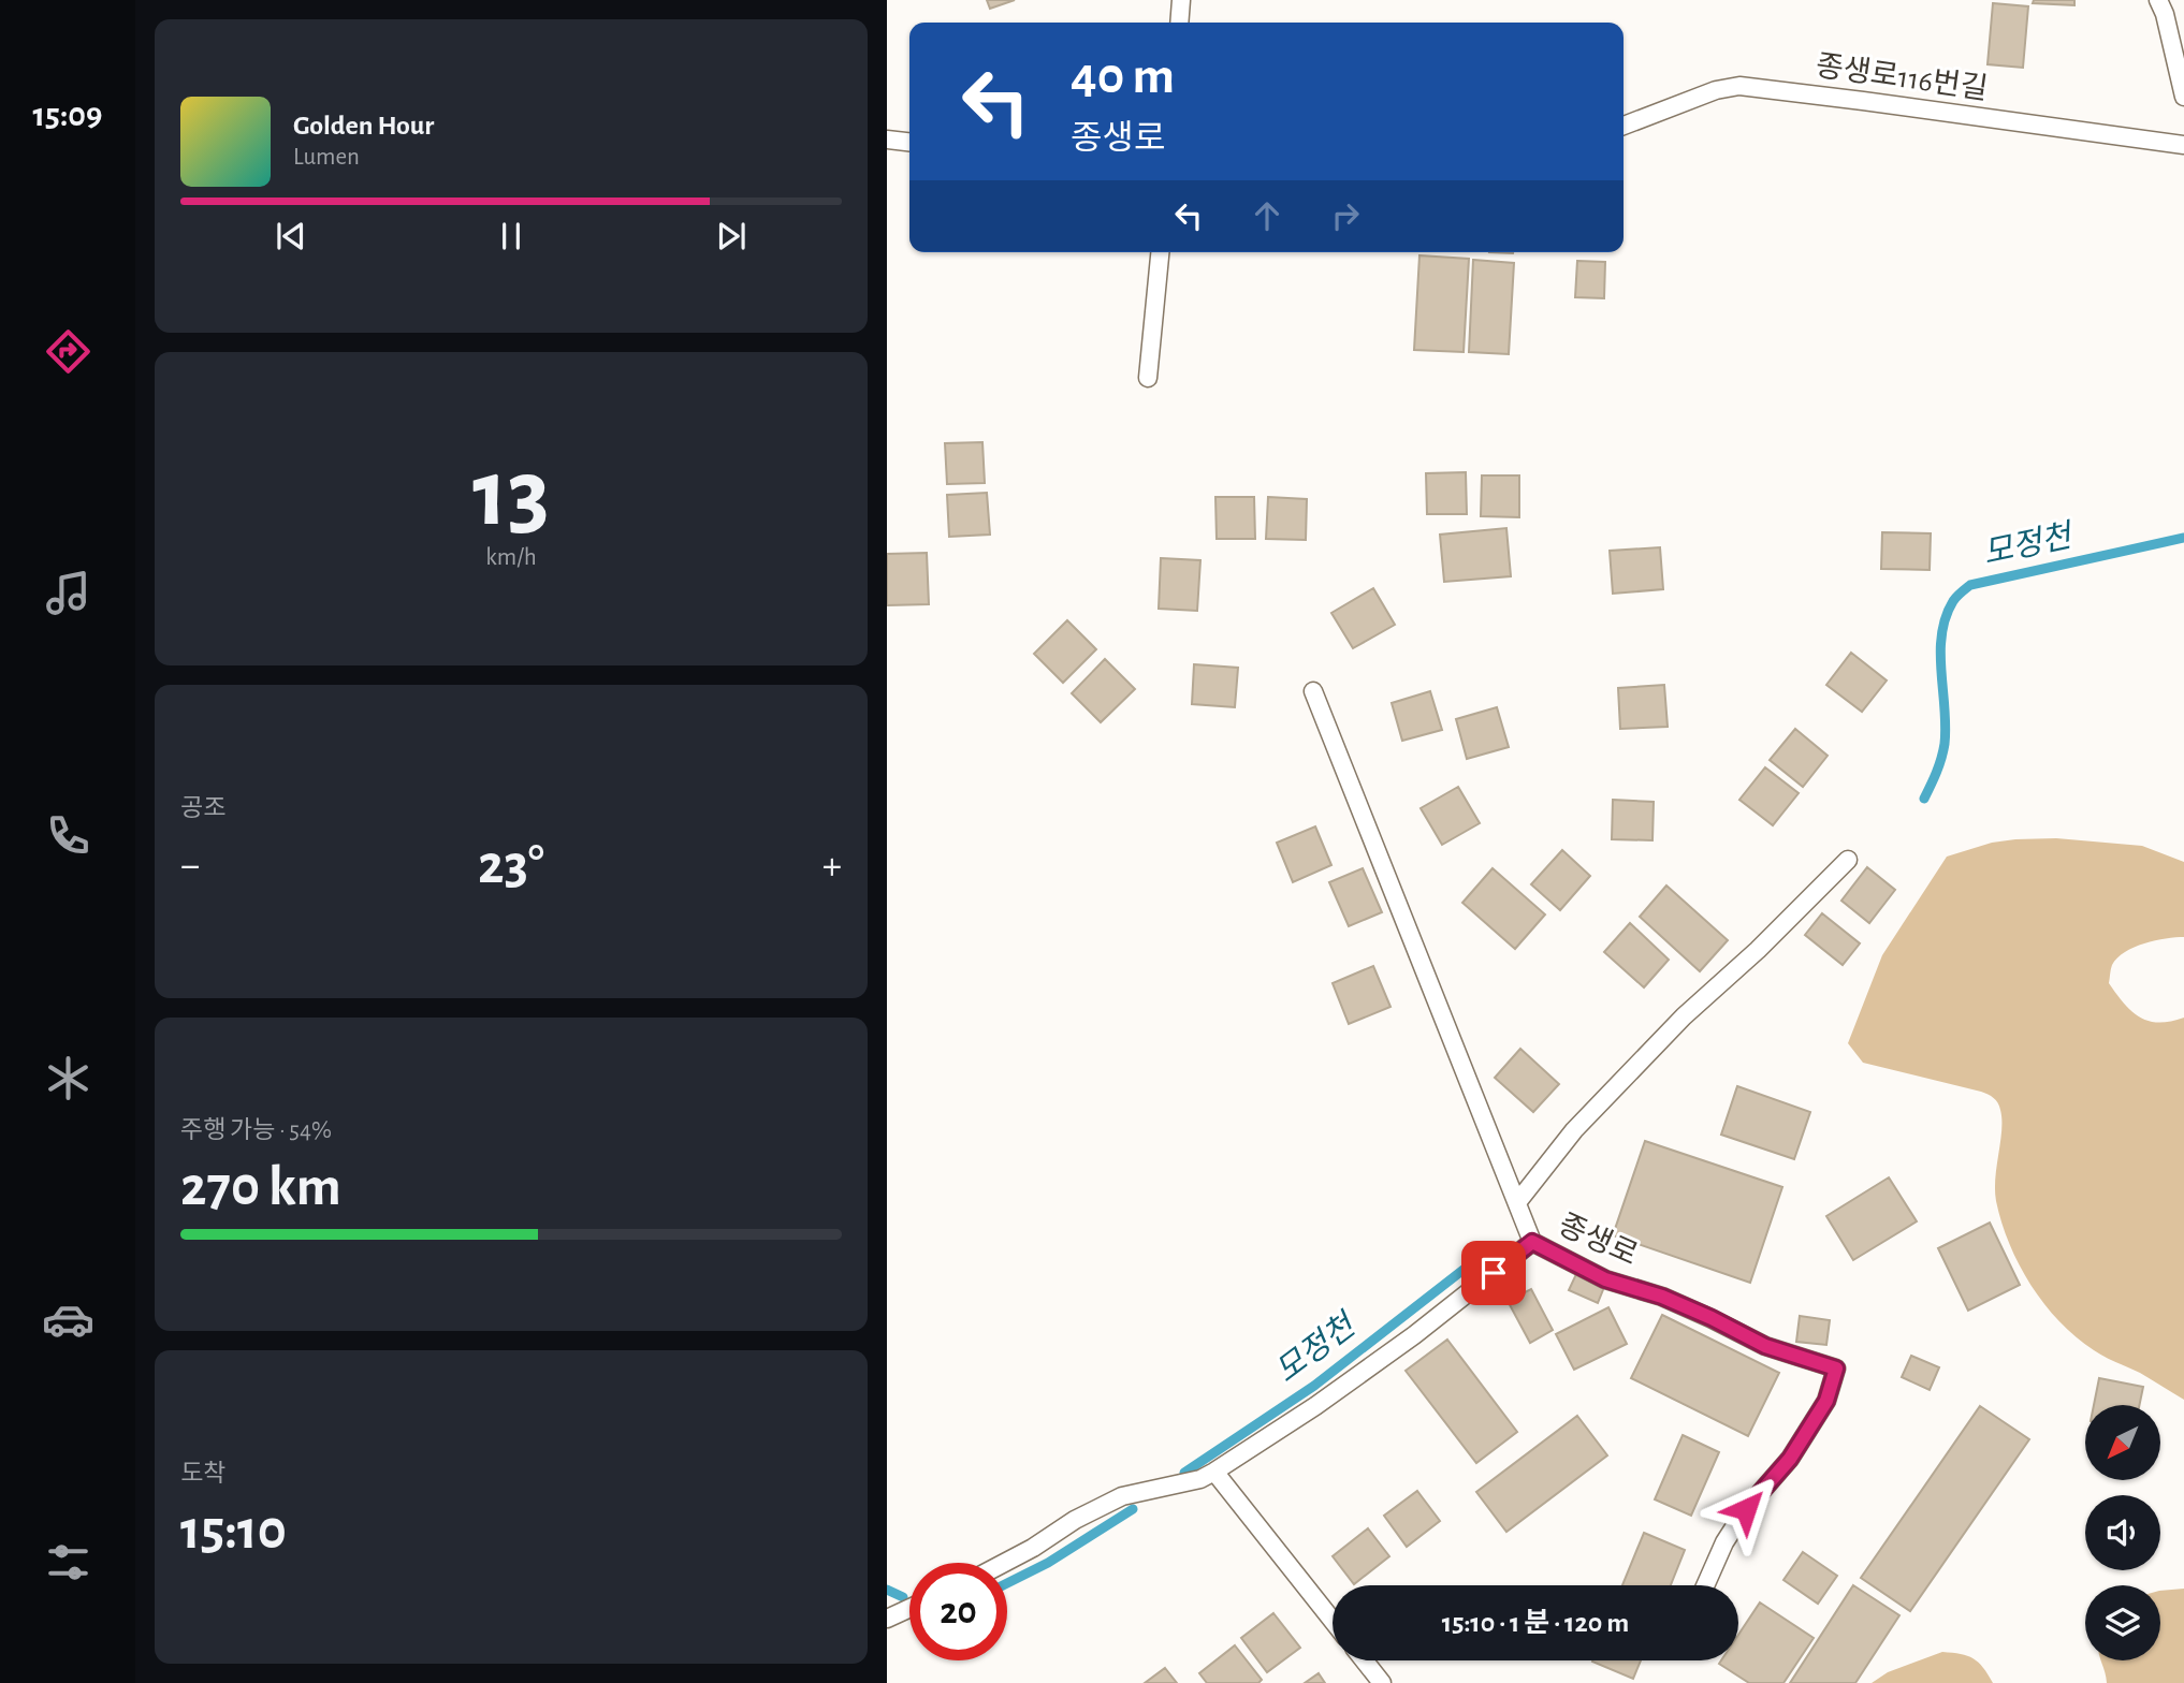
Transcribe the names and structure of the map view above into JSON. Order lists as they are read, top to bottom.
{
  "streets": {
    "lane": ["종생로116번길", "종생로"]
  },
  "water": ["모정천"],
  "north": "bottom left",
  "page": {
    "tabs": "15:09",
    "turn": ["40 m", "종생로"],
    "song": ["Golden Hour", "Lumen"],
    "tile": [
      ["13", "km/h"],
      "공조",
      ["주행 가능 · 54%", "270 km"],
      ["도착", "15:10"]
    ],
    "heat": ["−", "23°", "+"],
    "limit": "20",
    "trip": "15:10 · 1 분 · 120 m"
  }
}
